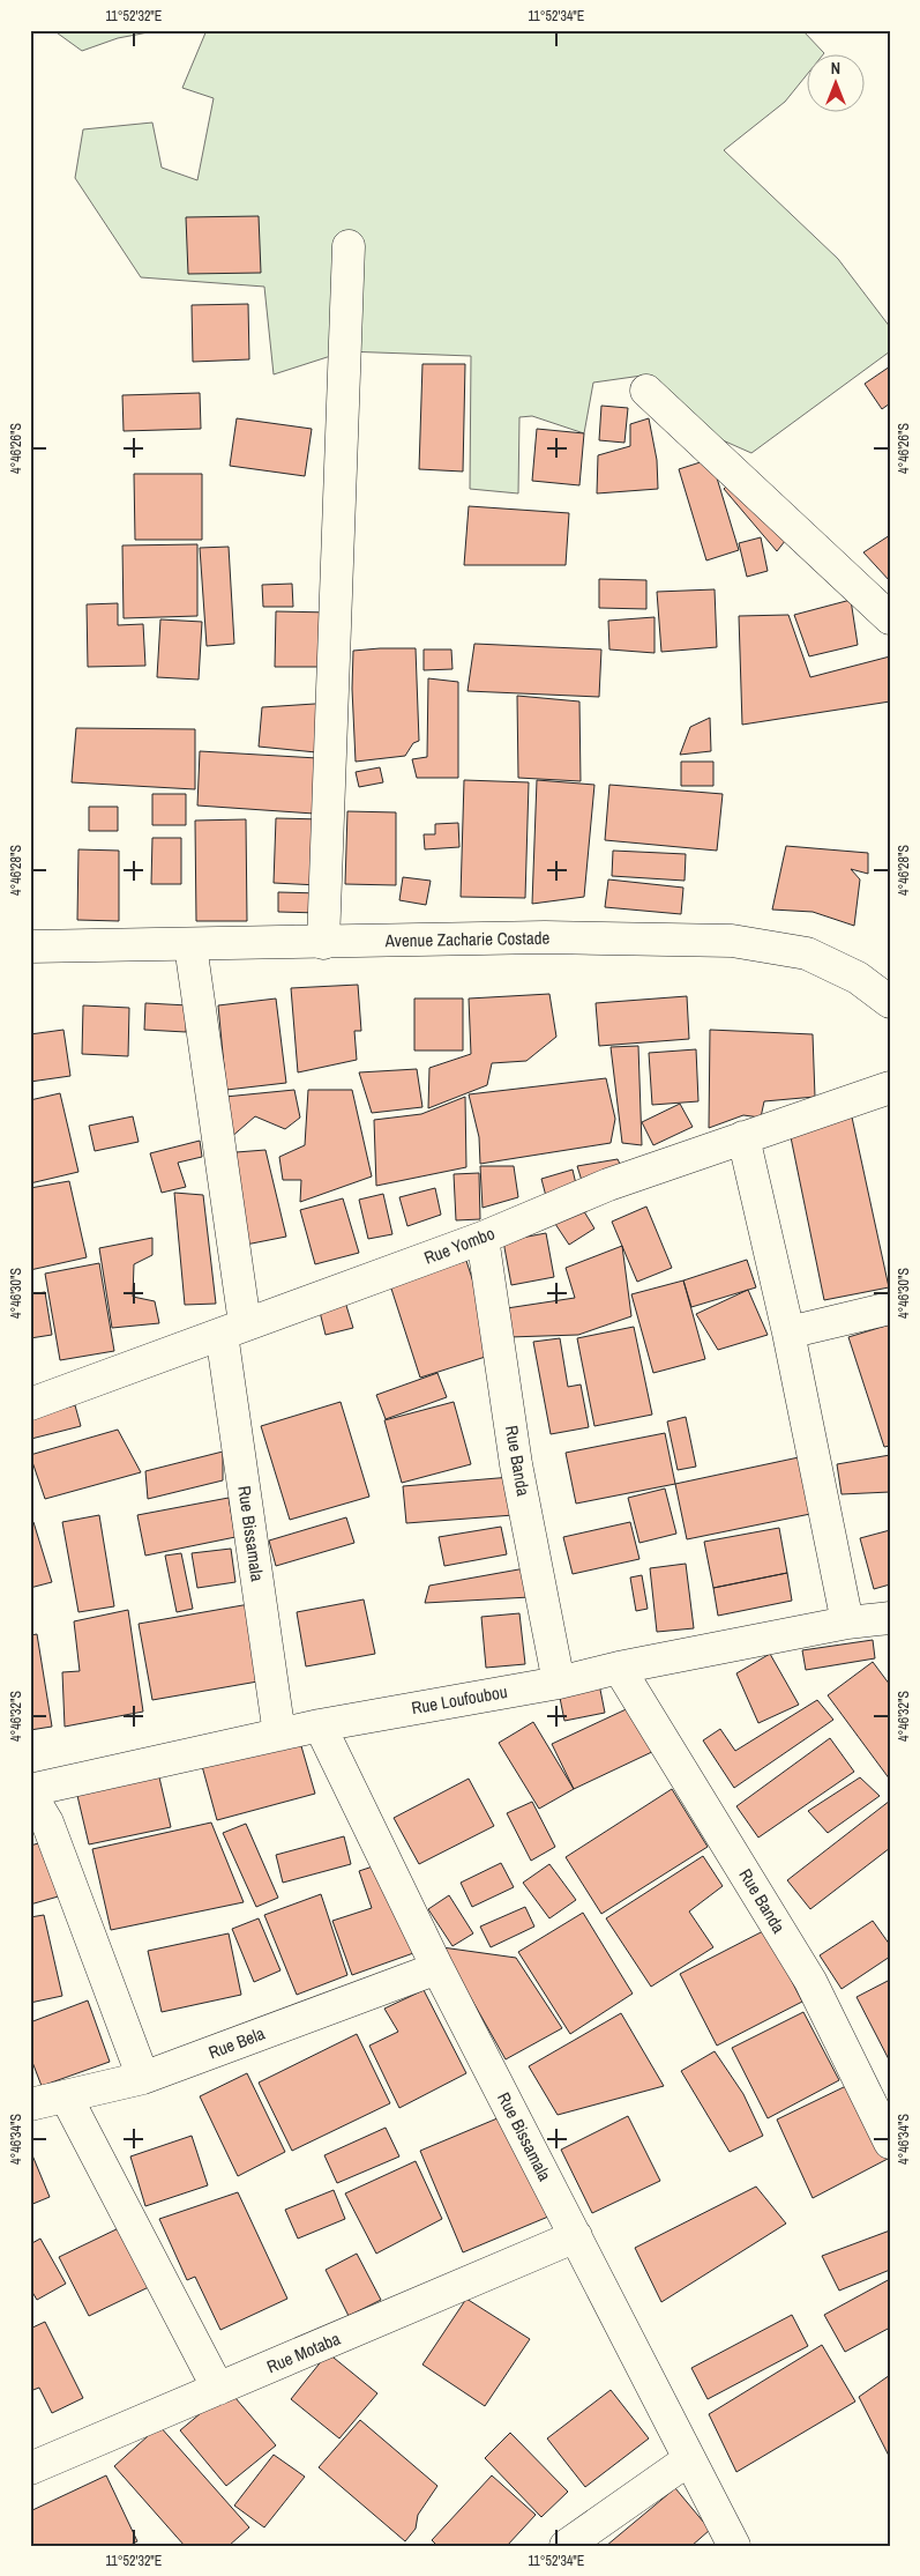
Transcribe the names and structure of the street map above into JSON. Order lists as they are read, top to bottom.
{
  "streets": {
    "street": [
      "Avenue Zacharie Costade",
      "Rue Yombo",
      "Rue Banda",
      "Rue Bissamala",
      "Rue Loufoubou",
      "Rue Bela",
      "Rue Motaba"
    ]
  },
  "crossings": [
    ["Avenue Zacharie Costade", "Rue Bissamala"],
    ["Rue Yombo", "Rue Banda"],
    ["Rue Yombo", "Rue Bissamala"],
    ["Rue Banda", "Rue Loufoubou"],
    ["Rue Bissamala", "Rue Loufoubou"],
    ["Rue Bissamala", "Rue Bela"],
    ["Rue Bissamala", "Rue Motaba"]
  ],
  "north": "top",
  "coordinates": [
    "11°52'32\"E",
    "11°52'34\"E",
    "4°46'26\"S",
    "4°46'28\"S",
    "4°46'30\"S",
    "4°46'32\"S",
    "4°46'34\"S"
  ]
}
